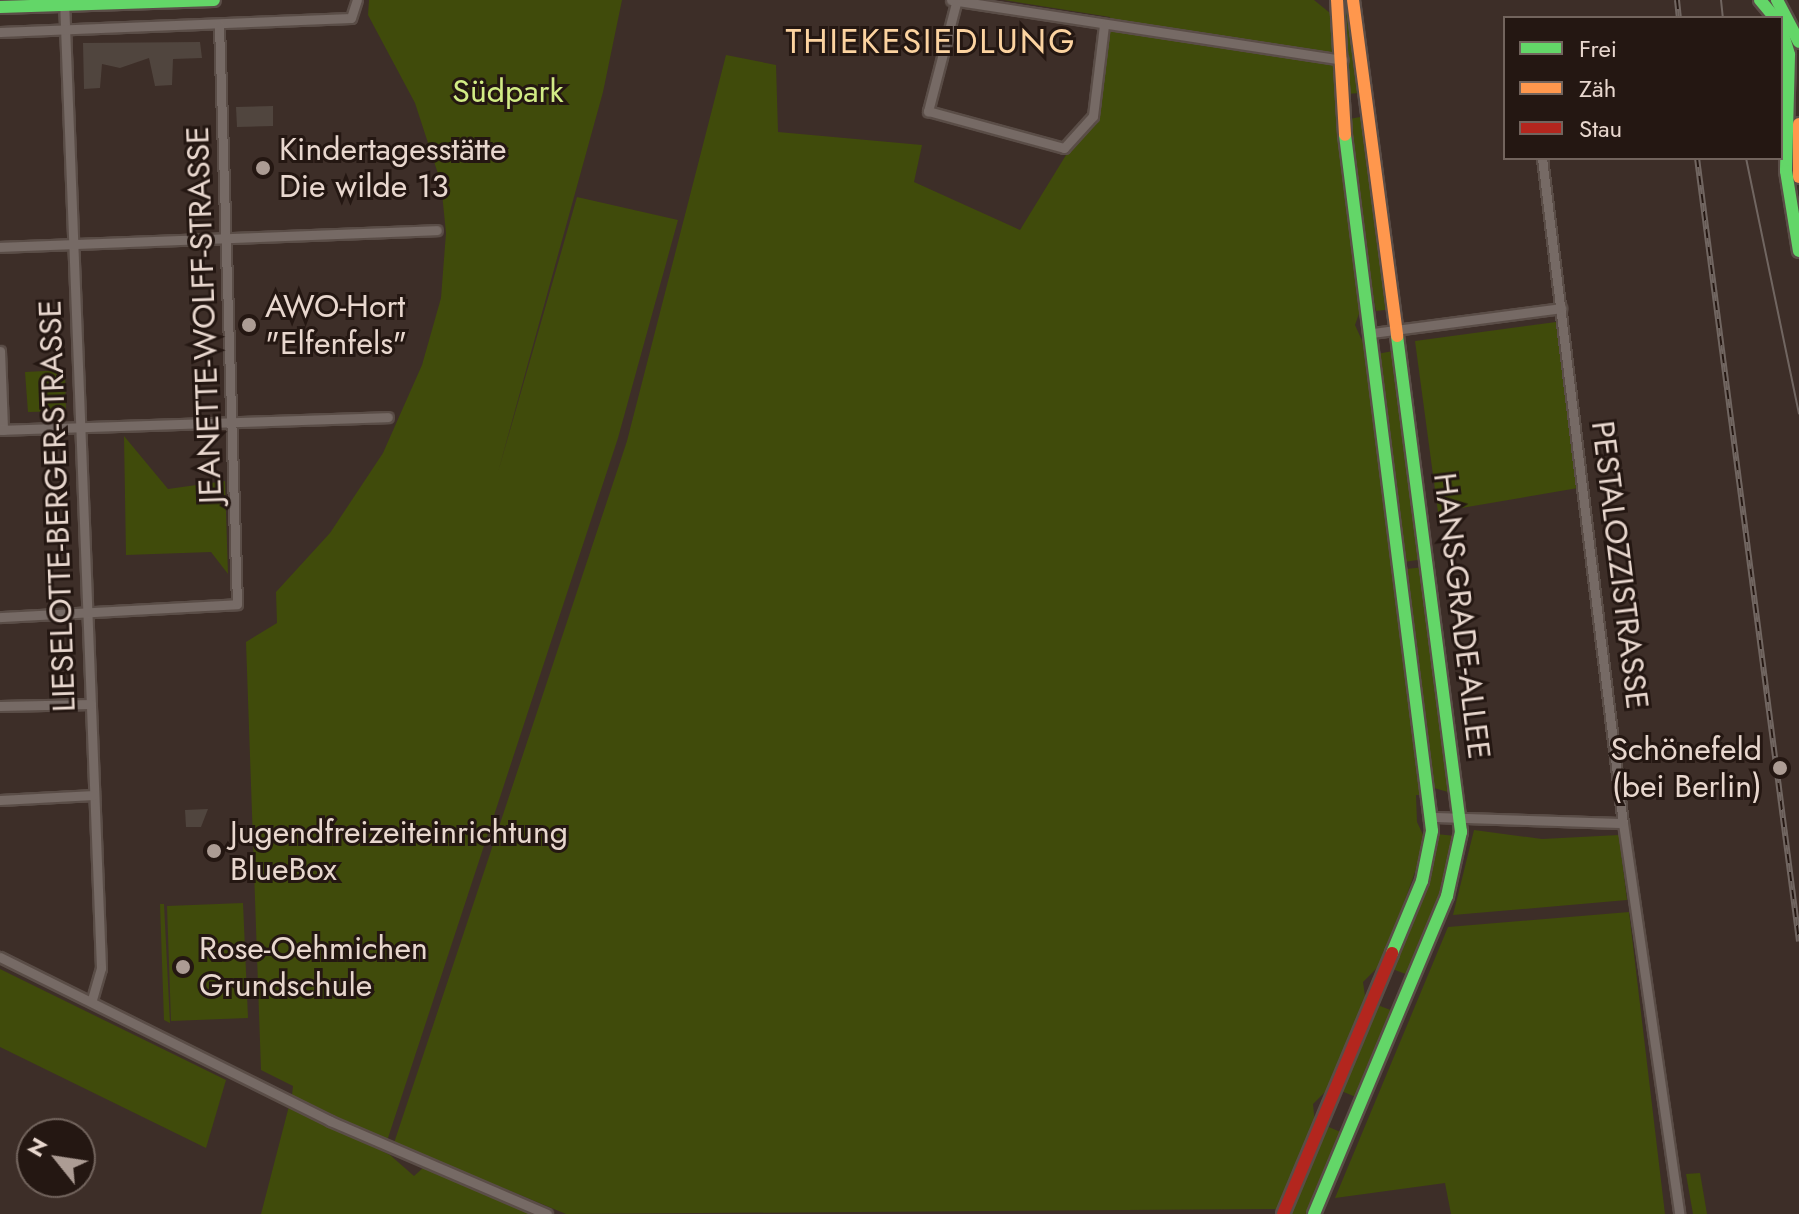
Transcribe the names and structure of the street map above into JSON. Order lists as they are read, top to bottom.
{
  "streets": {
    "street": [
      "JEANETTE-WOLFF-STRASSE",
      "LIESELOTTE-BERGER-STRASSE",
      "PESTALOZZISTRASSE",
      "HANS-GRADE-ALLEE"
    ]
  },
  "crossings": [
    ["JEANETTE-WOLFF-STRASSE", "LIESELOTTE-BERGER-STRASSE"]
  ],
  "districts": ["THIEKESIEDLUNG"],
  "parks": ["Südpark"],
  "places": [
    "Kindertagesstätte Die wilde 13",
    "AWO-Hort \"Elfenfels\"",
    "Schönefeld (bei Berlin)",
    "Jugendfreizeiteinrichtung BlueBox",
    "Rose-Oehmichen Grundschule"
  ],
  "legend": ["Frei", "Zäh", "Stau"],
  "north": "top left"
}
